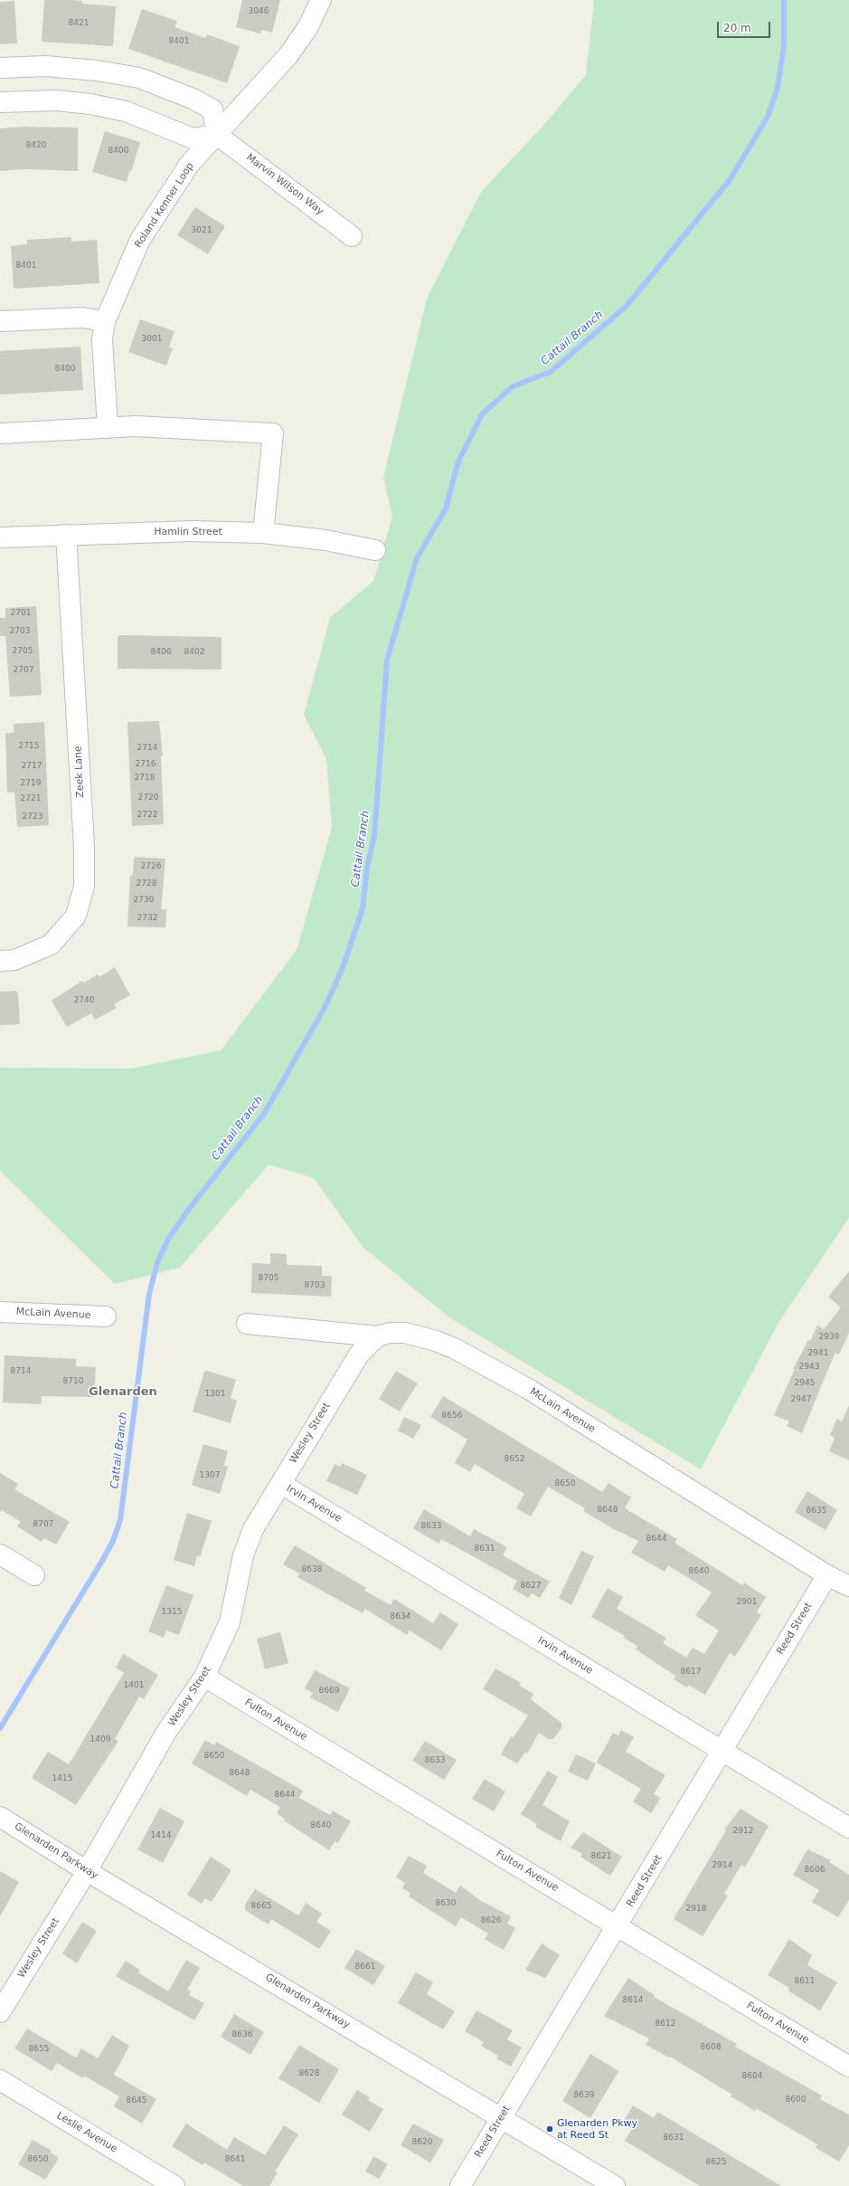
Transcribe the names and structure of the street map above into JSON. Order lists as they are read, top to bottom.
{
  "streets": {
    "street": [
      "Marvin Wilson Way",
      "Roland Kenner Loop",
      "Hamlin Street",
      "Zeek Lane",
      "McLain Avenue",
      "Wesley Street",
      "Irvin Avenue",
      "Reed Street",
      "Fulton Avenue",
      "Glenarden Parkway",
      "Leslie Avenue"
    ]
  },
  "crossings": [
    ["Marvin Wilson Way", "Roland Kenner Loop"],
    ["Hamlin Street", "Zeek Lane"],
    ["McLain Avenue", "Wesley Street"],
    ["McLain Avenue", "Reed Street"],
    ["Wesley Street", "Irvin Avenue"],
    ["Wesley Street", "Fulton Avenue"],
    ["Wesley Street", "Glenarden Parkway"],
    ["Irvin Avenue", "Reed Street"],
    ["Reed Street", "Fulton Avenue"],
    ["Reed Street", "Glenarden Parkway"]
  ],
  "districts": ["Glenarden"],
  "water": ["Cattail Branch"],
  "places": ["Glenarden Pkwy at Reed St"],
  "house_numbers": [
    "3046",
    "8421",
    "8401",
    "8420",
    "8400",
    "3021",
    "8401",
    "3001",
    "8400",
    "2701",
    "2703",
    "2705",
    "8406",
    "8402",
    "2707",
    "2715",
    "2714",
    "2716",
    "2717",
    "2718",
    "2719",
    "2720",
    "2721",
    "2722",
    "2723",
    "2726",
    "2728",
    "2730",
    "2732",
    "2740",
    "8705",
    "8703",
    "2939",
    "2941",
    "2943",
    "8714",
    "8710",
    "2945",
    "1301",
    "2947",
    "8656",
    "8652",
    "1307",
    "8650",
    "8648",
    "8635",
    "8707",
    "8633",
    "8644",
    "8631",
    "8638",
    "8640",
    "8627",
    "2901",
    "1315",
    "8634",
    "8617",
    "1401",
    "8669",
    "1409",
    "8650",
    "8633",
    "8648",
    "1415",
    "8644",
    "8640",
    "2912",
    "1414",
    "8621",
    "2914",
    "8606",
    "8630",
    "8665",
    "2918",
    "8626",
    "8661",
    "8611",
    "8614",
    "8612",
    "8636",
    "8608",
    "8655",
    "8628",
    "8604",
    "8639",
    "8600",
    "8645",
    "8631",
    "8620",
    "8650",
    "8641",
    "8625"
  ],
  "scale_bar": "20 m"
}
